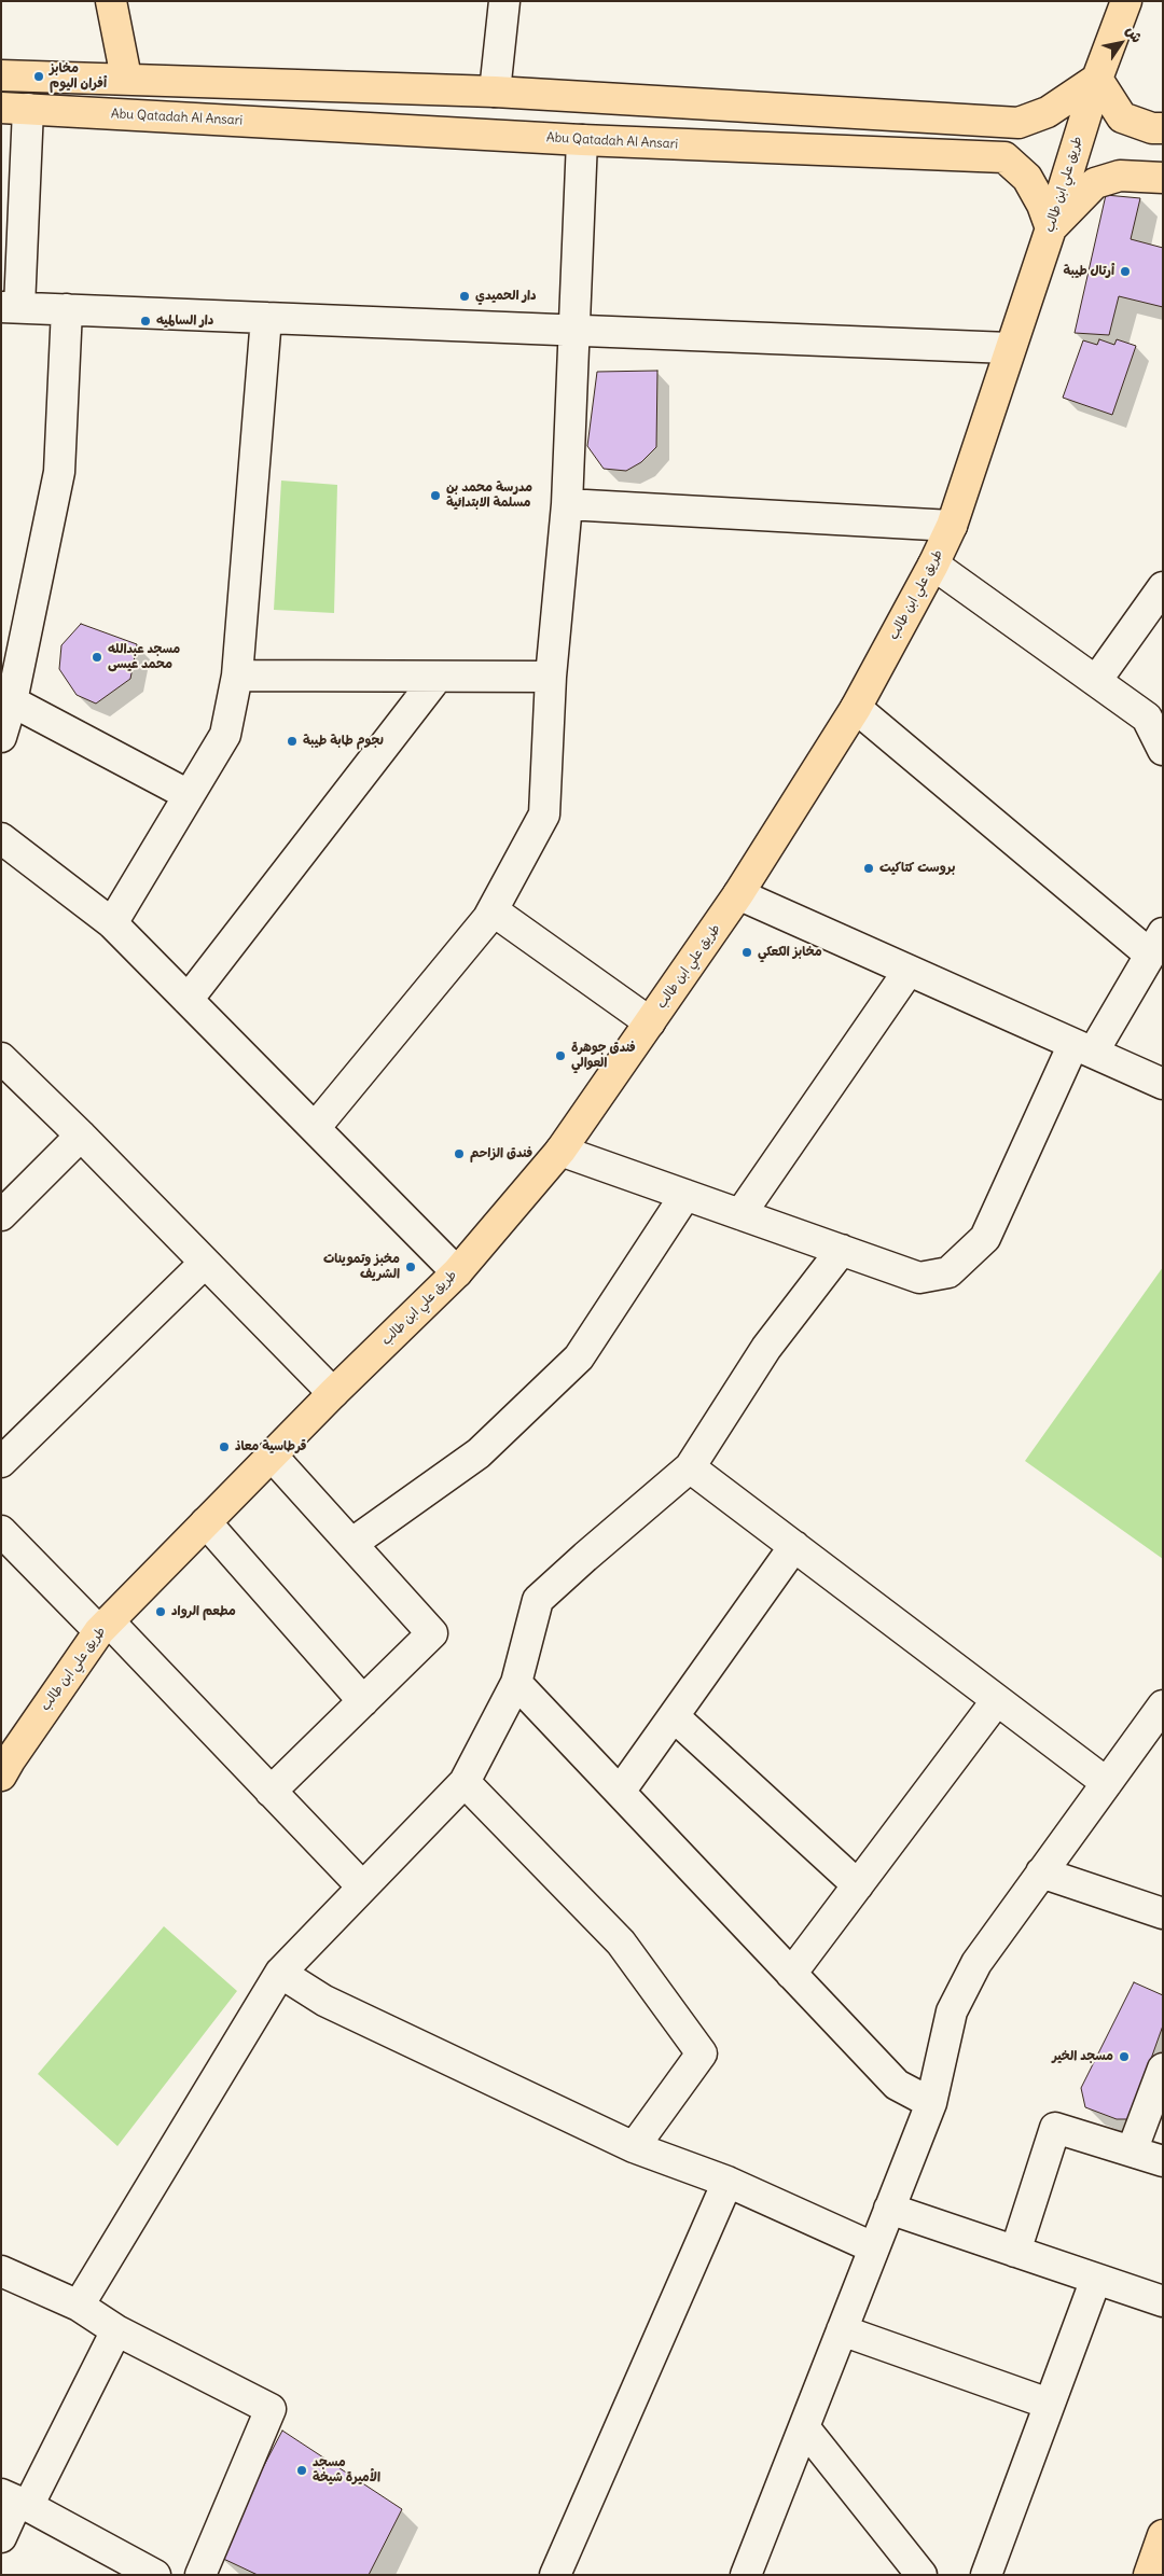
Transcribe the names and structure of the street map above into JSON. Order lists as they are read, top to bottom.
{
  "streets": {
    "main road": ["Abu Qatadah Al Ansari", "طريق علي ابن طالب"]
  },
  "crossings": [
    ["Abu Qatadah Al Ansari", "طريق علي ابن طالب"]
  ],
  "places": [
    "مخابز أفران اليوم",
    "أرتال طيبة",
    "دار الحميدي",
    "دار السالميه",
    "مدرسة محمد بن مسلمة الابتدائية",
    "مسجد عبدالله محمد عيسى",
    "نجوم طابة طيبة",
    "بروست كتاكيت",
    "مخابز الكعكي",
    "فندق جوهرة العوالي",
    "فندق الزاحم",
    "مخبز وتموينات الشريف",
    "قرطاسية معاذ",
    "مطعم الرواد",
    "مسجد الخير",
    "مسجد الأميرة شيخة"
  ],
  "north": "top right"
}
